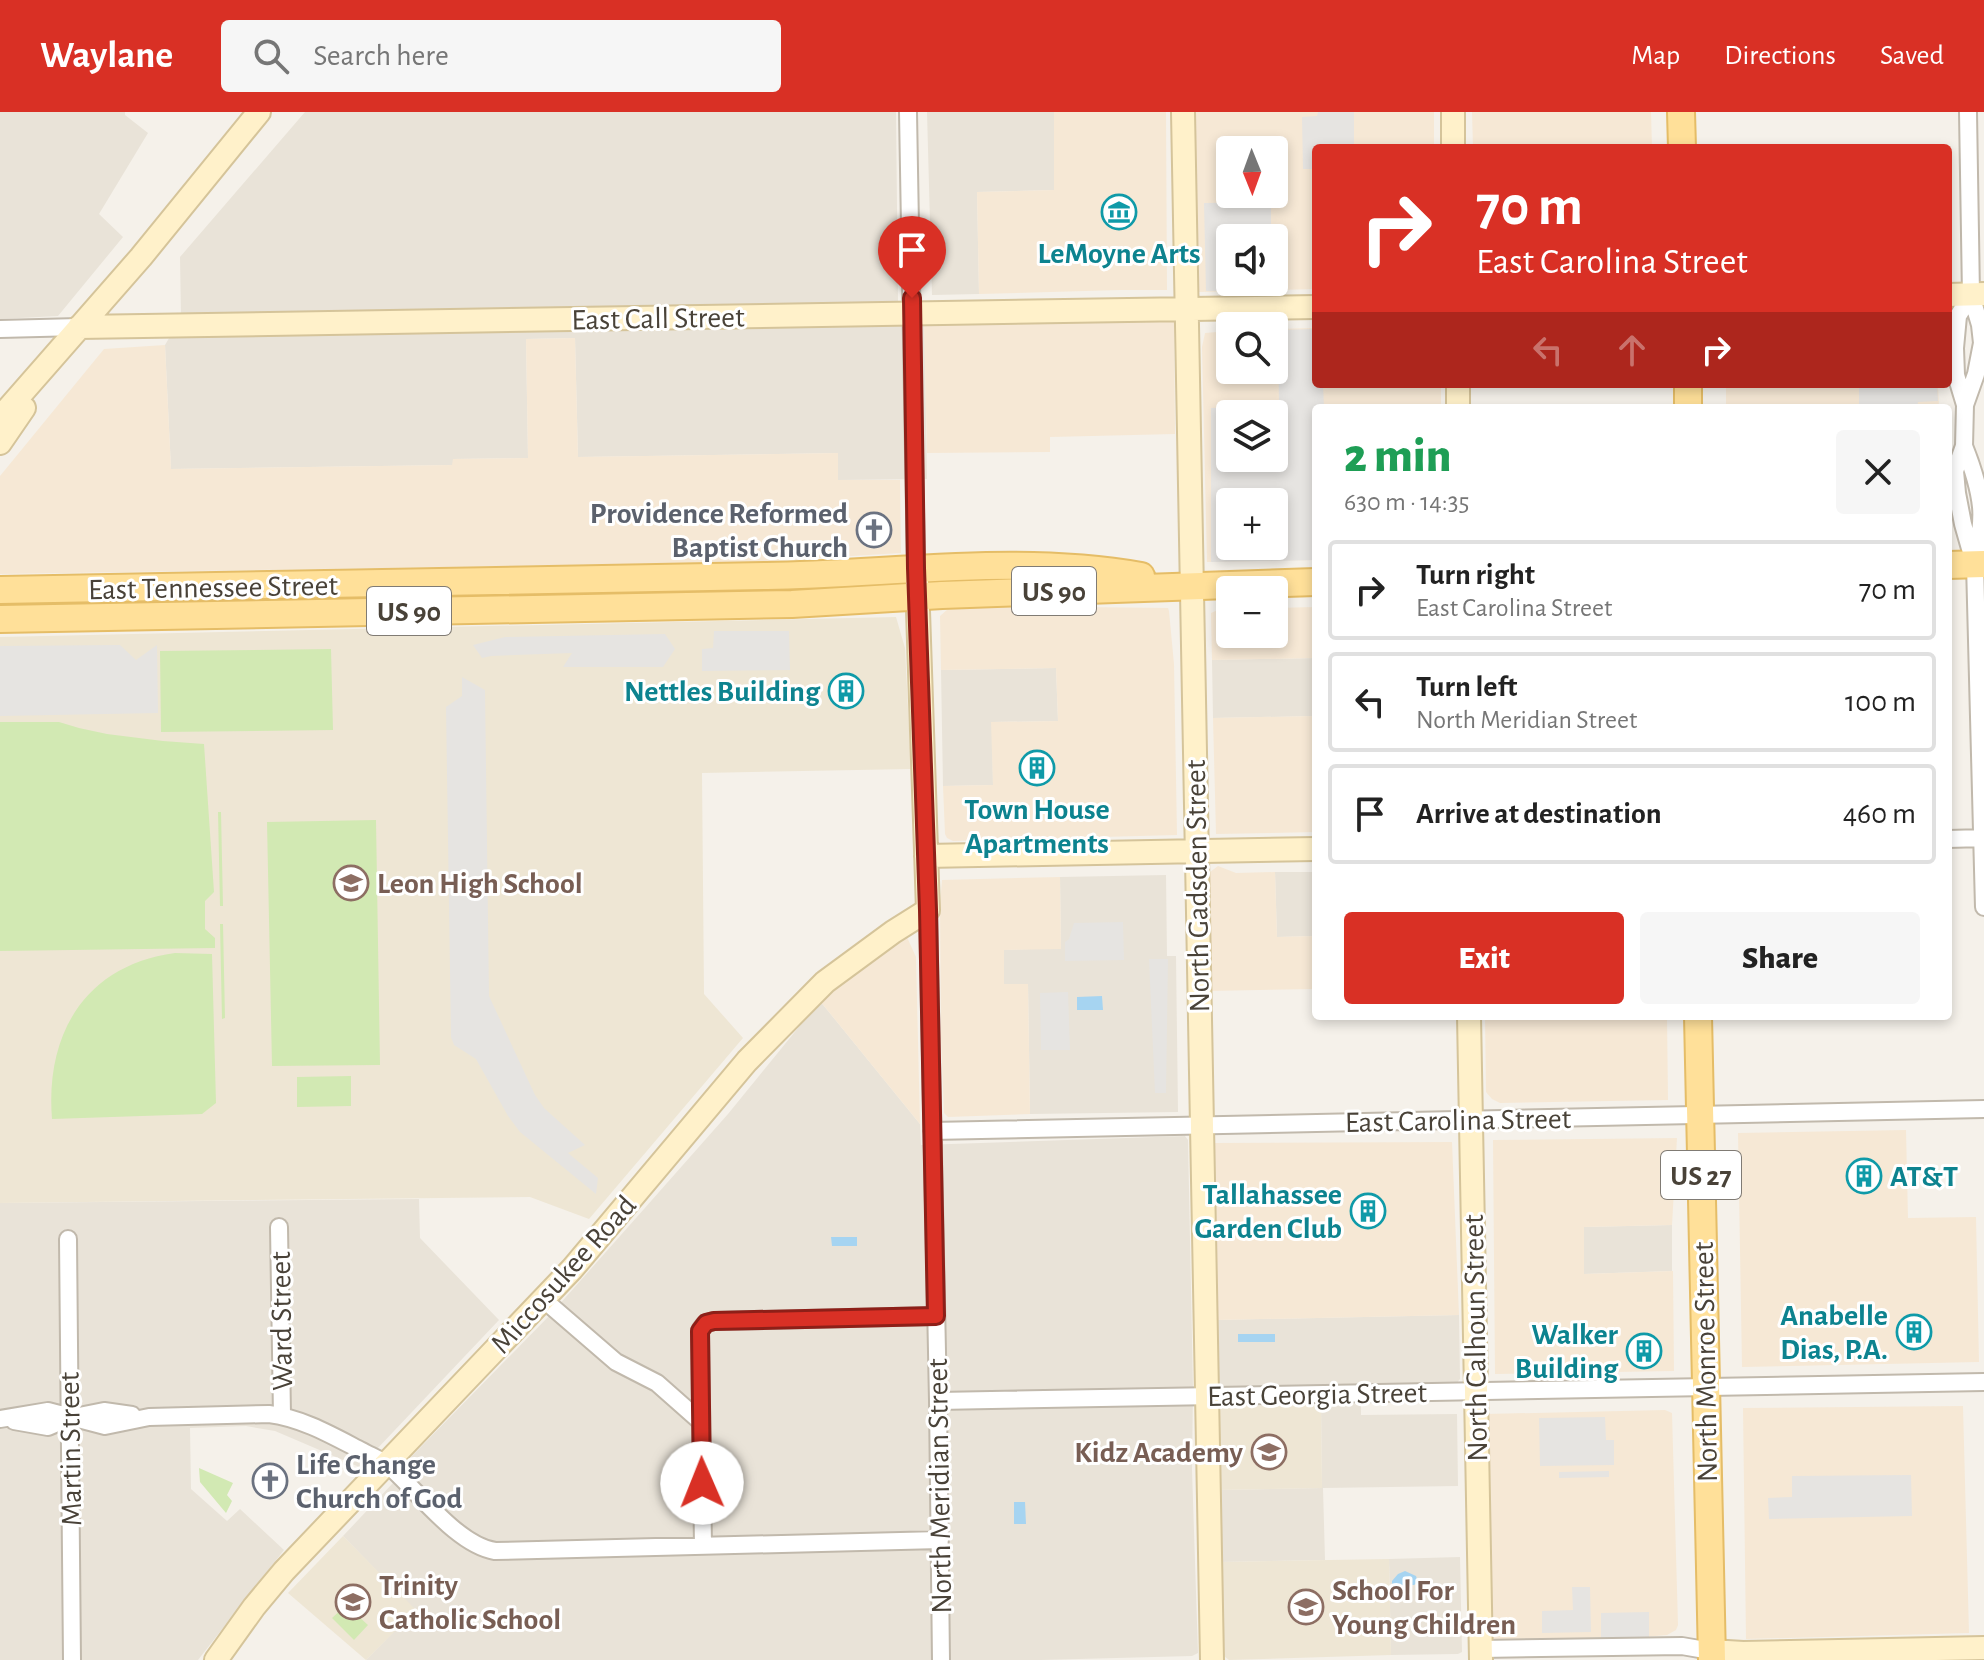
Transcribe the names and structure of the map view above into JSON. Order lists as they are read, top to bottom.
{
  "streets": {
    "main road": [
      "East Tennessee Street",
      "US 90",
      "US 27",
      "North Monroe Street"
    ],
    "street": [
      "East Call Street",
      "North Gadsden Street",
      "East Carolina Street",
      "Miccosukee Road",
      "Ward Street",
      "North Calhoun Street",
      "East Georgia Street",
      "Martin Street",
      "North Meridian Street"
    ]
  },
  "crossings": [
    ["East Call Street", "North Gadsden Street"],
    ["East Call Street", "North Meridian Street"],
    ["East Tennessee Street", "North Gadsden Street"],
    ["East Tennessee Street", "North Meridian Street"],
    ["North Gadsden Street", "East Carolina Street"],
    ["North Gadsden Street", "East Georgia Street"],
    ["East Carolina Street", "North Calhoun Street"],
    ["East Carolina Street", "North Monroe Street"],
    ["East Carolina Street", "North Meridian Street"],
    ["Miccosukee Road", "North Meridian Street"],
    ["North Calhoun Street", "East Georgia Street"],
    ["North Monroe Street", "East Georgia Street"],
    ["East Georgia Street", "North Meridian Street"]
  ],
  "places": {
    "museum": ["LeMoyne Arts"],
    "church": ["Providence Reformed Baptist Church", "Life Change Church of God"],
    "building": [
      "Nettles Building",
      "Town House Apartments",
      "AT&T",
      "Tallahassee Garden Club",
      "Anabelle Dias, P.A.",
      "Walker Building"
    ],
    "school or university": [
      "Leon High School",
      "Kidz Academy",
      "Trinity Catholic School",
      "School For Young Children"
    ]
  },
  "north": "bottom",
  "page": {
    "header": "Waylane",
    "search": "Search here",
    "nav": ["Map", "Directions", "Saved"],
    "map_buttons": ["+", "−"],
    "turn": ["70 m", "East Carolina Street"],
    "heading": ["2 min", "630 m · 14:35"],
    "list": [
      {
        "name": "Turn right",
        "note": "East Carolina Street",
        "value": "70 m"
      },
      {
        "name": "Turn left",
        "note": "North Meridian Street",
        "value": "100 m"
      },
      {
        "name": "Arrive at destination",
        "value": "460 m"
      }
    ],
    "buttons": ["Exit", "Share"]
  }
}
